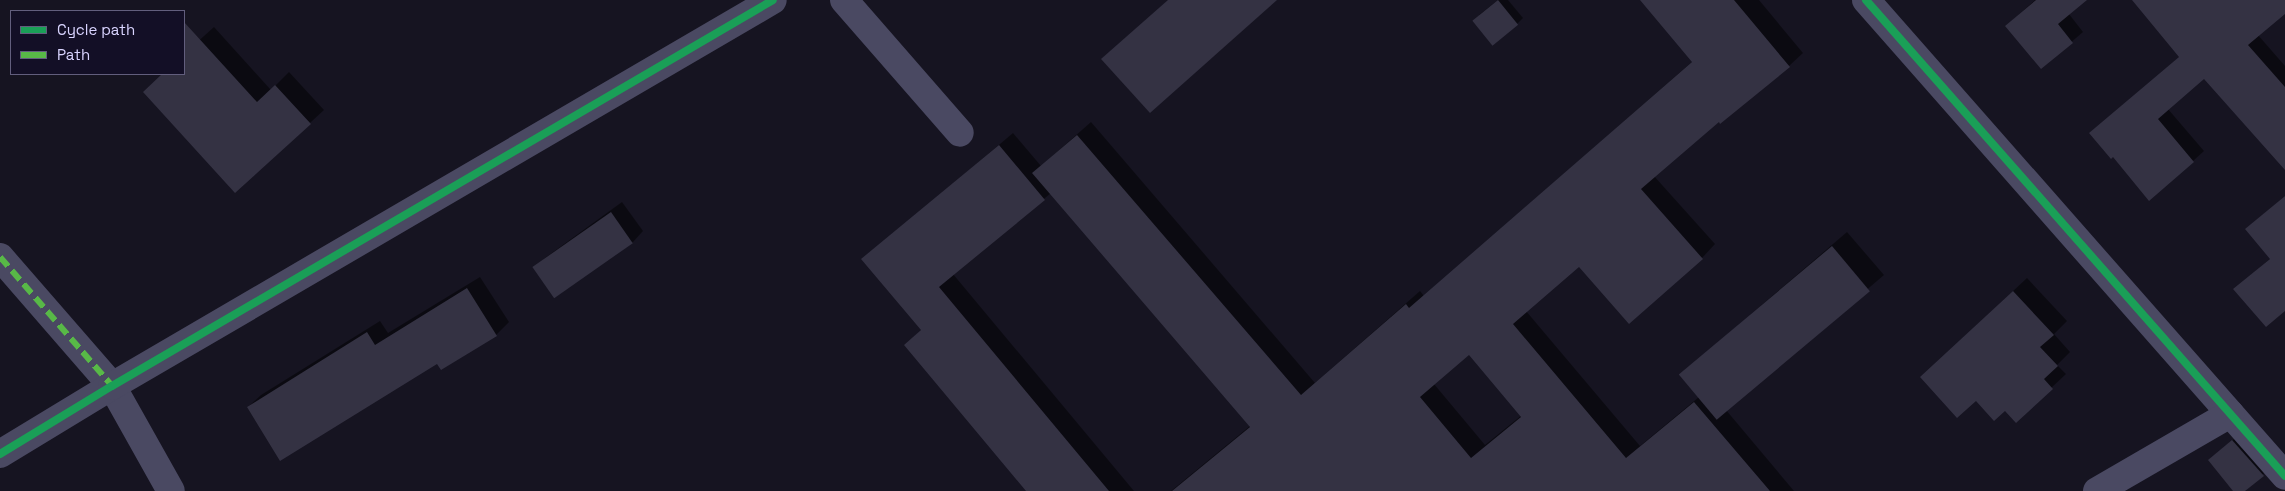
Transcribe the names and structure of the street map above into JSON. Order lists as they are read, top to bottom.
{
  "legend": ["Cycle path", "Path"]
}
